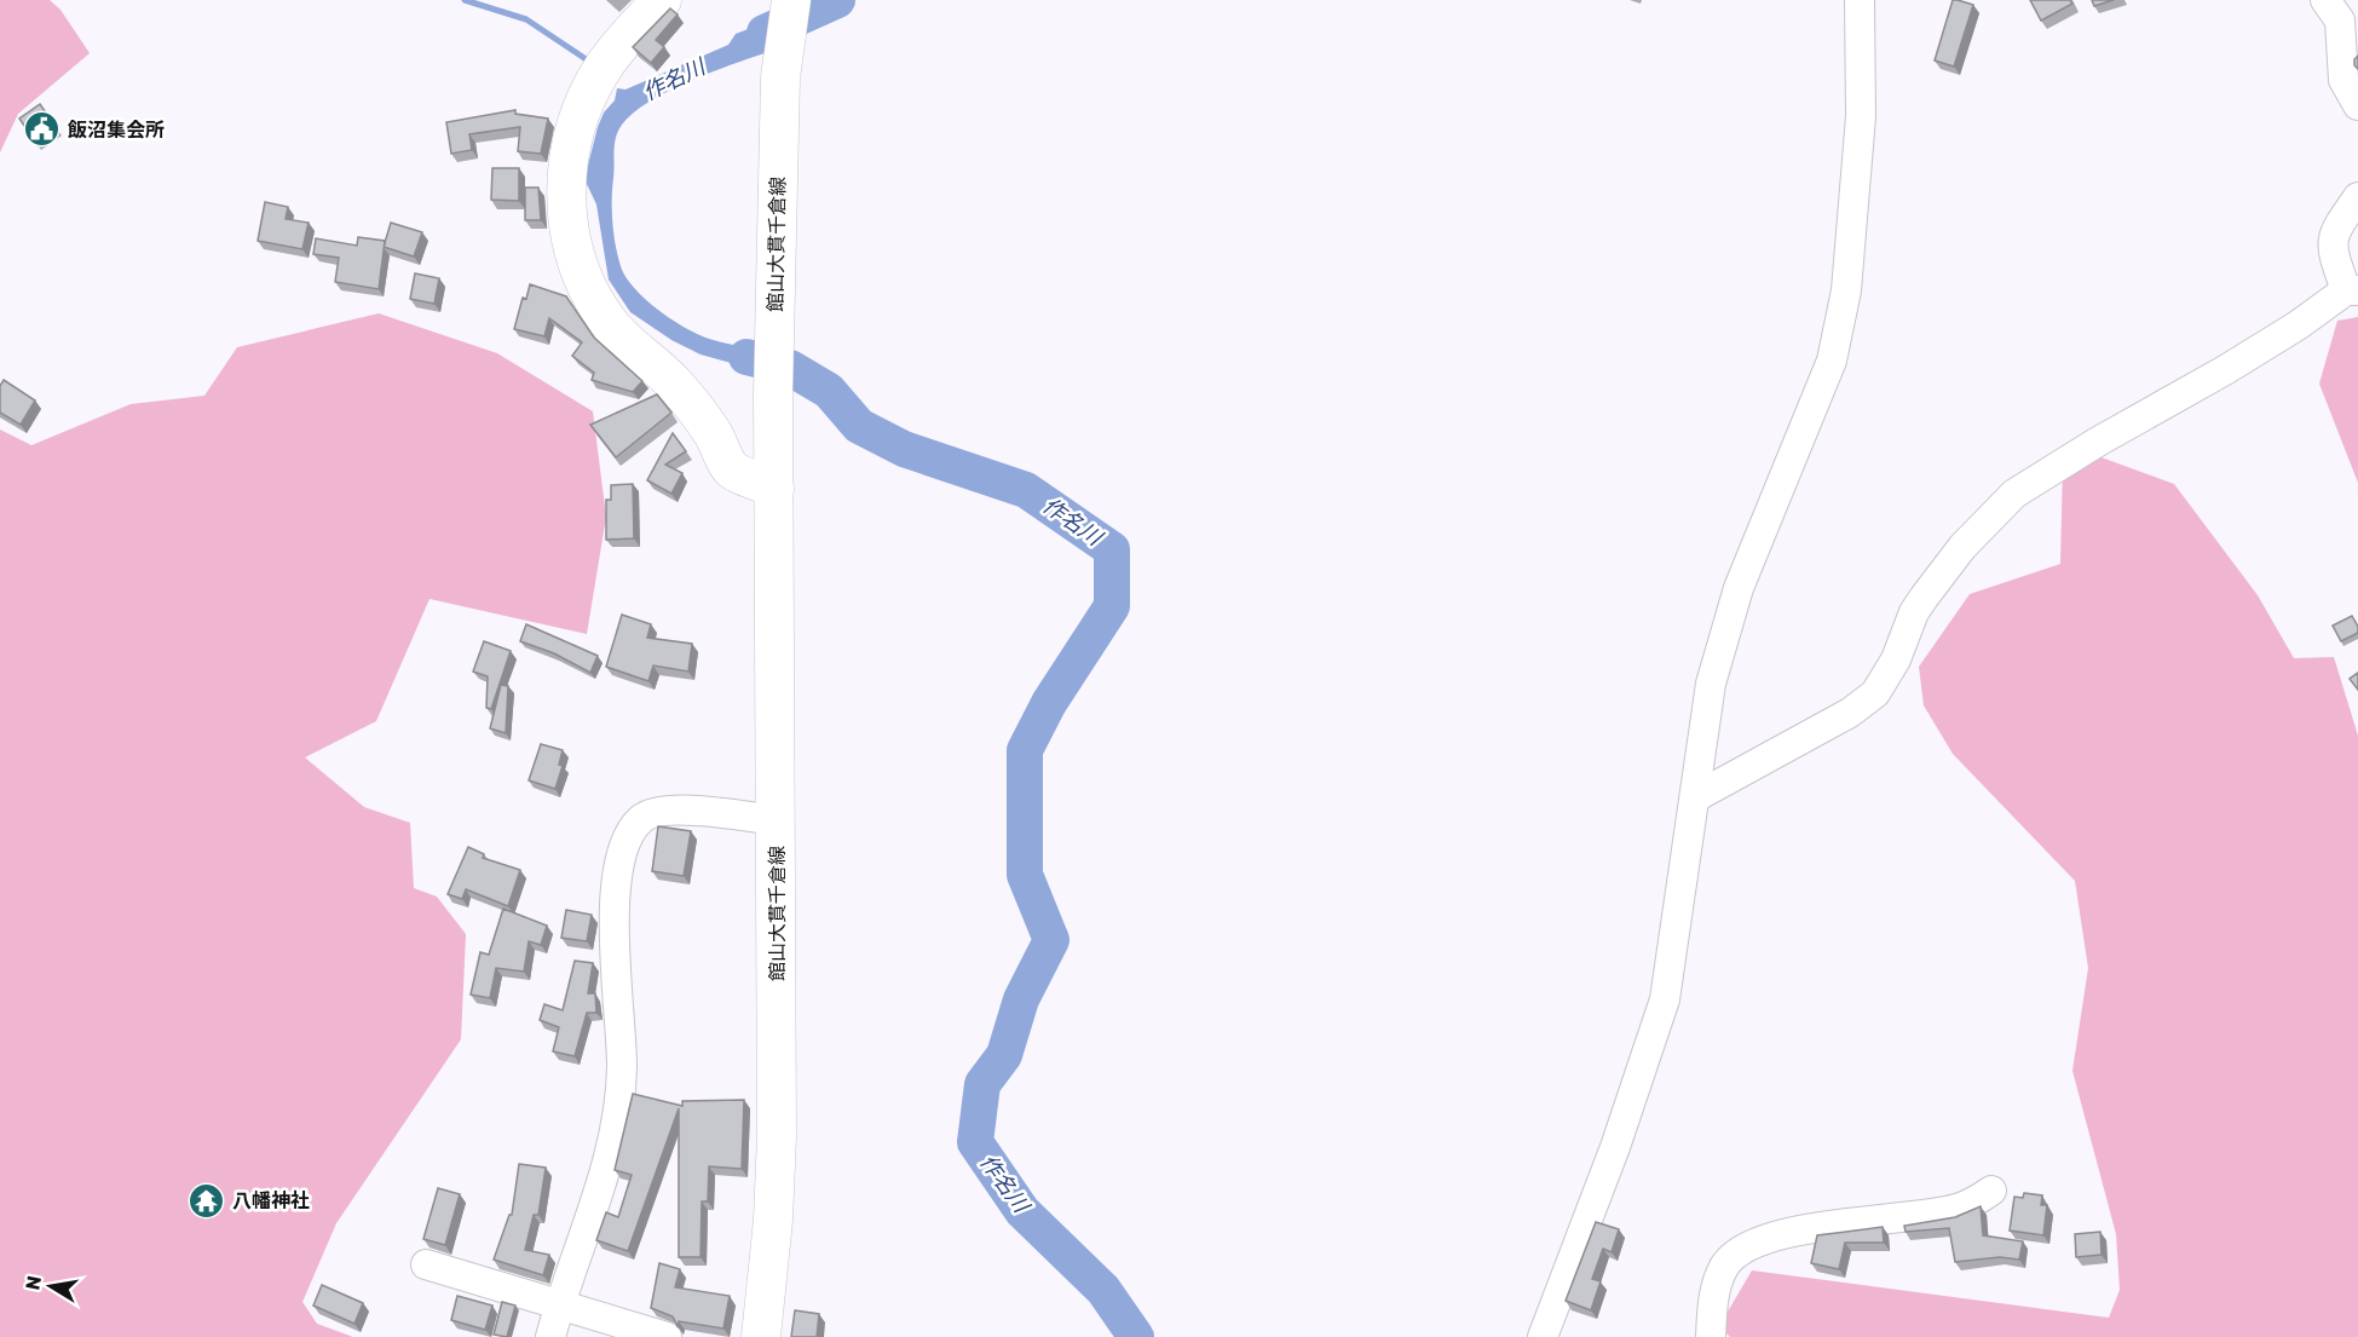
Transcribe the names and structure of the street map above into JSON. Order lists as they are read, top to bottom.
{
  "streets": {
    "main road": ["館山大貫千倉線"]
  },
  "water": ["作名川"],
  "places": {
    "public building": ["飯沼集会所"],
    "temple": ["八幡神社"]
  },
  "north": "left"
}
